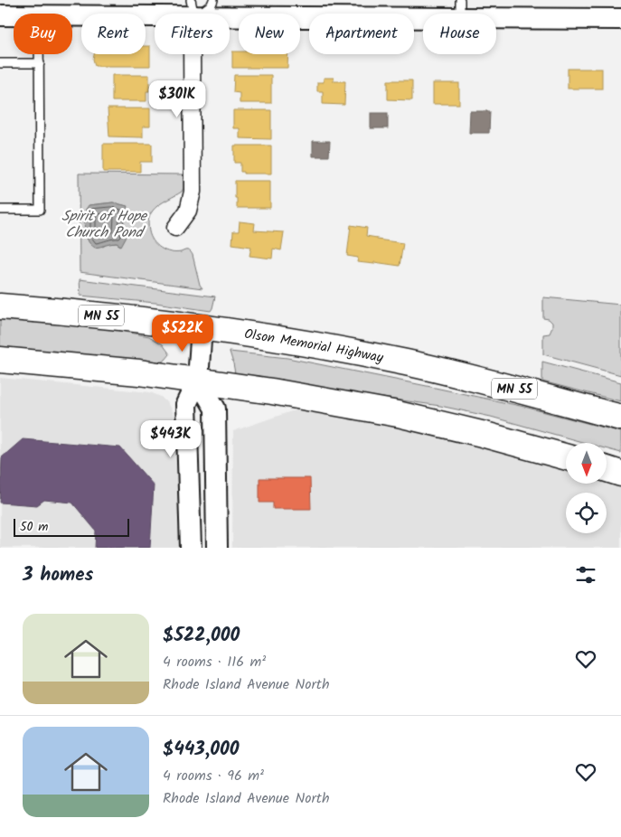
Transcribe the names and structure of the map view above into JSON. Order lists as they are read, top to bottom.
{
  "streets": {
    "highway": ["MN 55", "Olson Memorial Highway"]
  },
  "water": ["Spirit of Hope Church Pond"],
  "scale_bar": "50 m",
  "north": "bottom",
  "page": {
    "chip": [
      "Buy",
      "Rent",
      "Filters",
      "New",
      "Apartment",
      "House"
    ],
    "price": ["$301K", "$522K", "$443K"],
    "scale": "50 m",
    "heading": "3 homes",
    "list": [
      {
        "name": "$522,000",
        "note": "4 rooms · 116 m² · Rhode Island Avenue North"
      },
      {
        "name": "$443,000",
        "note": "4 rooms · 96 m² · Rhode Island Avenue North"
      }
    ]
  }
}
